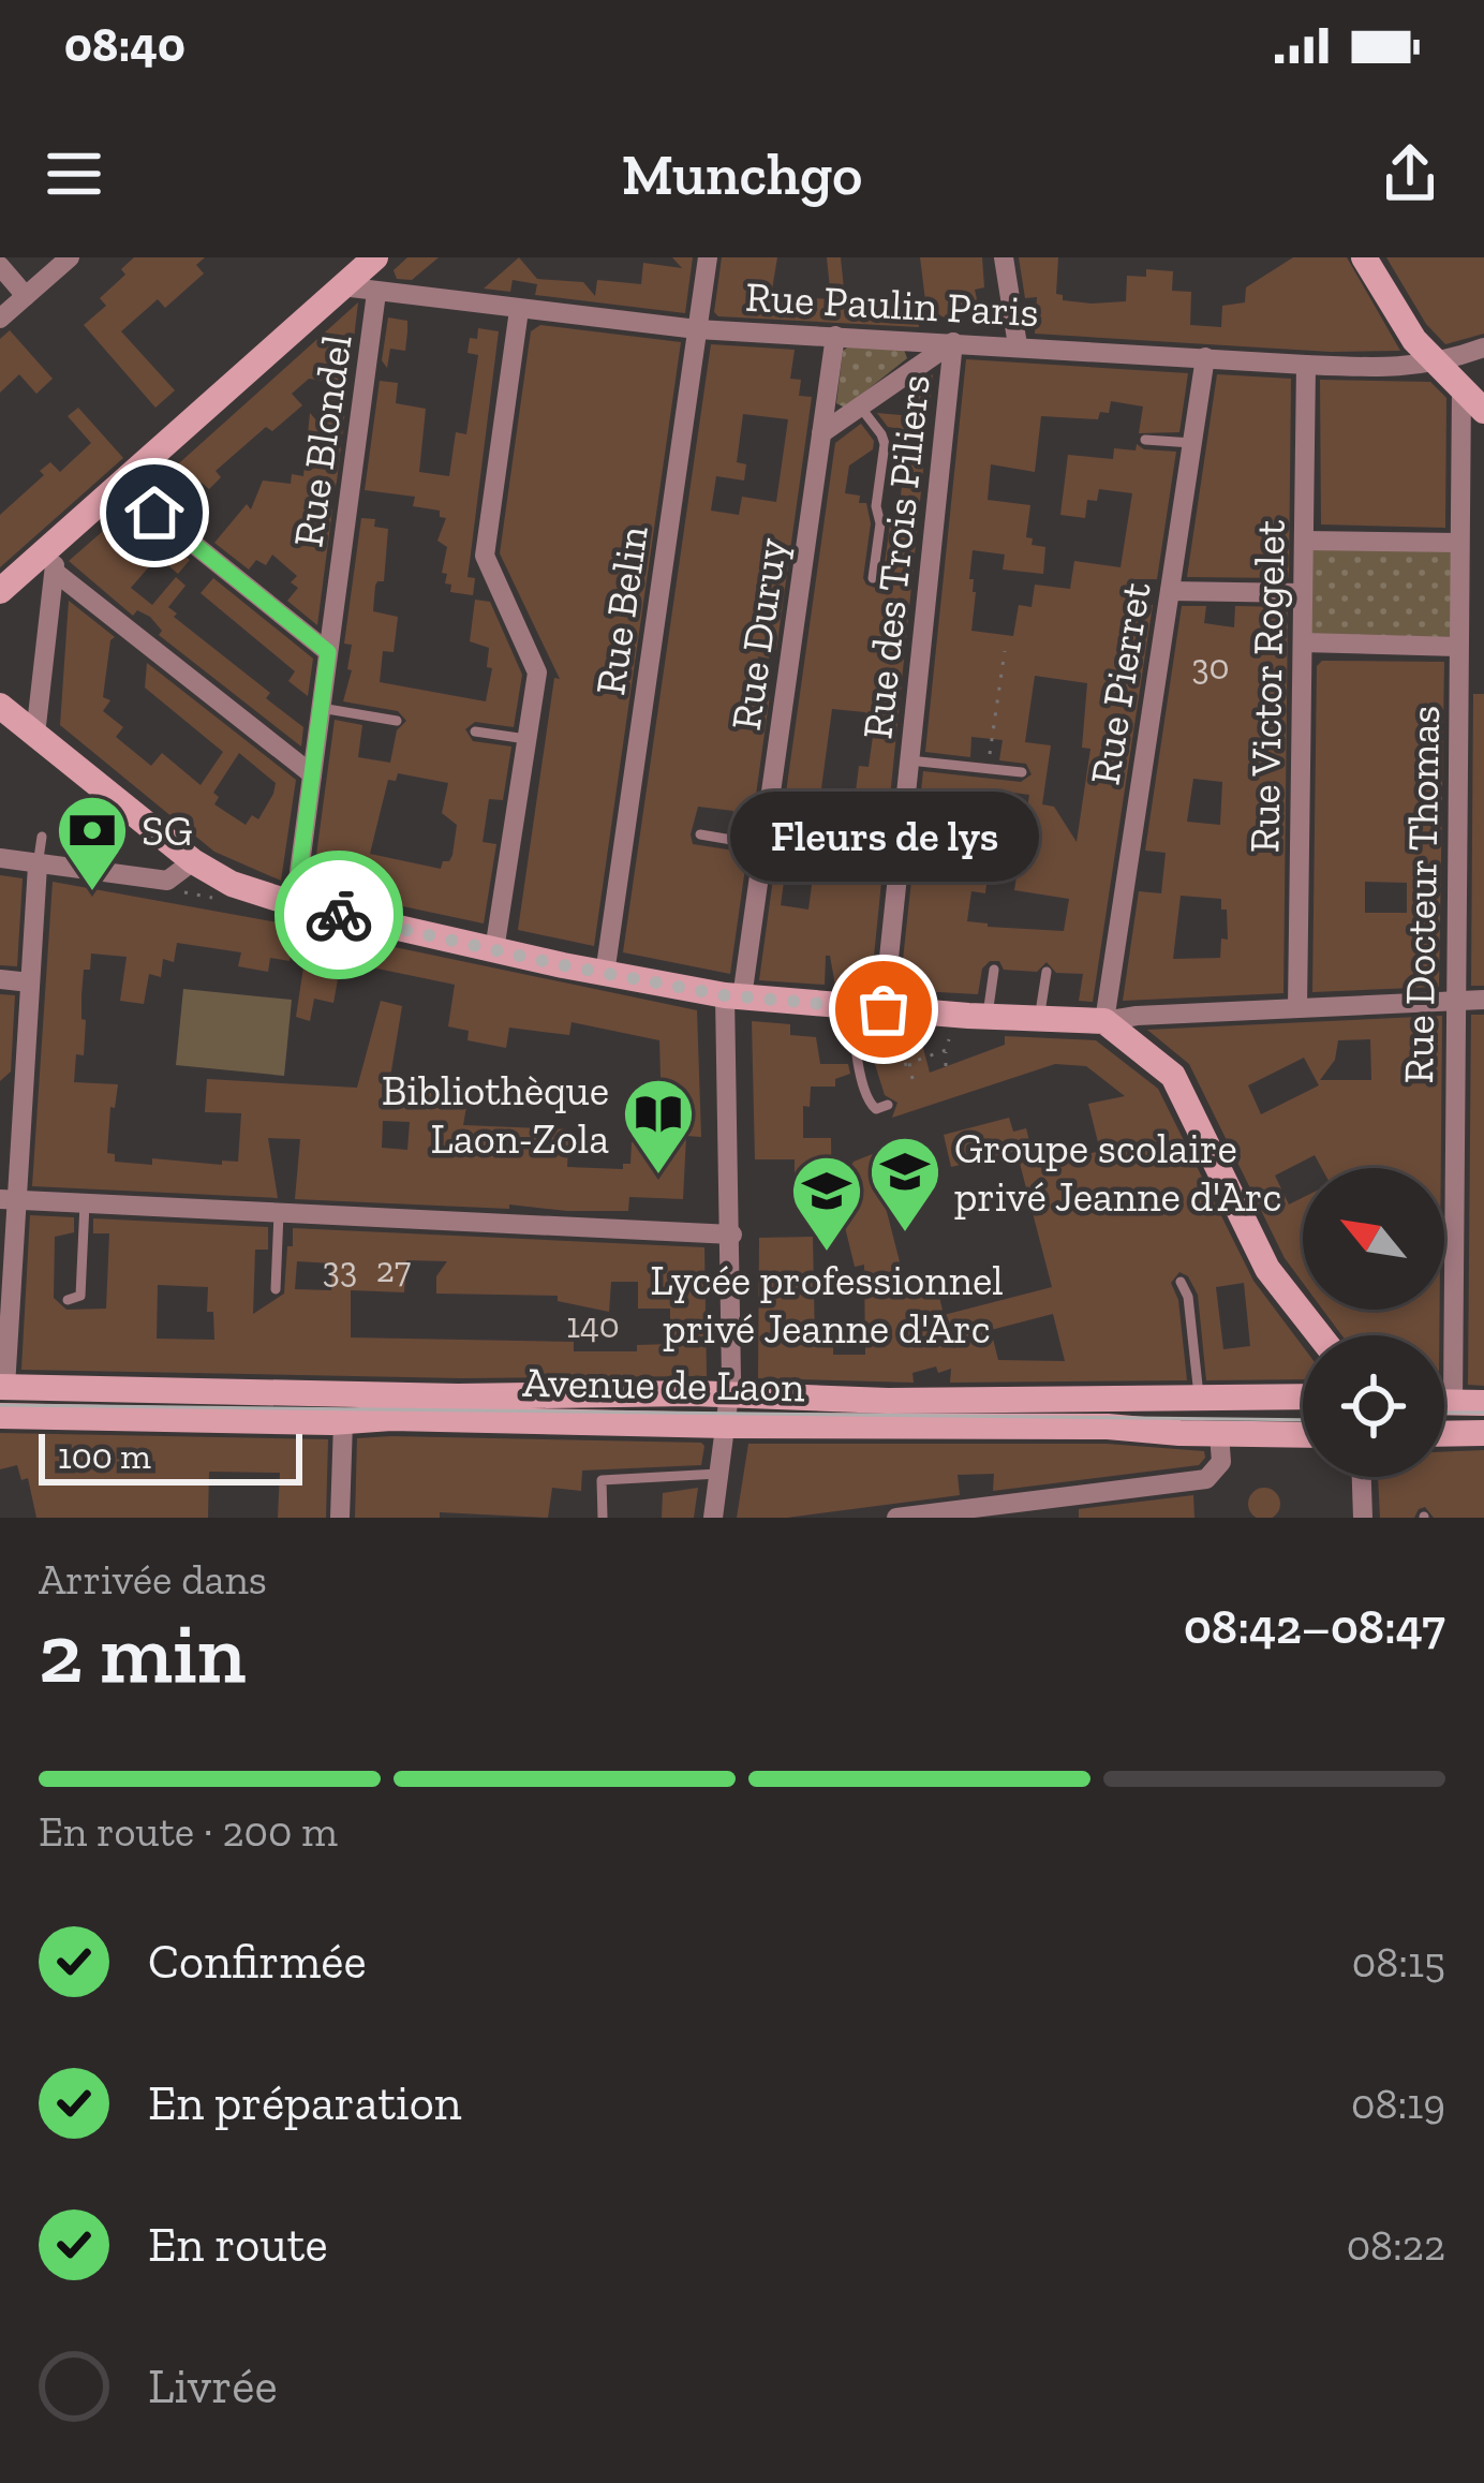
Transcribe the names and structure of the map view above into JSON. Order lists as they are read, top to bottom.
{
  "streets": {
    "main road": ["Avenue de Laon"],
    "street": [
      "Rue Paulin Paris",
      "Rue Blondel",
      "Rue des Trois Piliers",
      "Rue Belin",
      "Rue Duruy",
      "Rue Pierret",
      "Rue Victor Rogelet",
      "Rue Docteur Thomas"
    ]
  },
  "crossings": [
    ["Rue Paulin Paris", "Rue Blondel"],
    ["Rue Paulin Paris", "Rue des Trois Piliers"],
    ["Rue Paulin Paris", "Rue Belin"],
    ["Rue Paulin Paris", "Rue Duruy"],
    ["Rue Paulin Paris", "Rue Pierret"],
    ["Rue Paulin Paris", "Rue Victor Rogelet"],
    ["Rue Duruy", "Avenue de Laon"]
  ],
  "places": {
    "bank": ["SG"],
    "other": ["Fleurs de lys"],
    "library": ["Bibliothèque Laon-Zola"],
    "school or university": ["Groupe scolaire privé Jeanne d'Arc", "Lycée professionnel privé Jeanne d'Arc"]
  },
  "house_numbers": [
    "30",
    "33",
    "27",
    "140"
  ],
  "scale_bar": "100 m",
  "north": "top left",
  "page": {
    "status": "08:40",
    "header": "Munchgo",
    "bubble": "Fleurs de lys",
    "scale": "100 m",
    "heading": ["2 min", "Arrivée dans", "08:42–08:47"],
    "bar": "En route · 200 m",
    "list": [
      ["Confirmée", "08:15"],
      ["En préparation", "08:19"],
      ["En route", "08:22"],
      "Livrée"
    ]
  }
}
